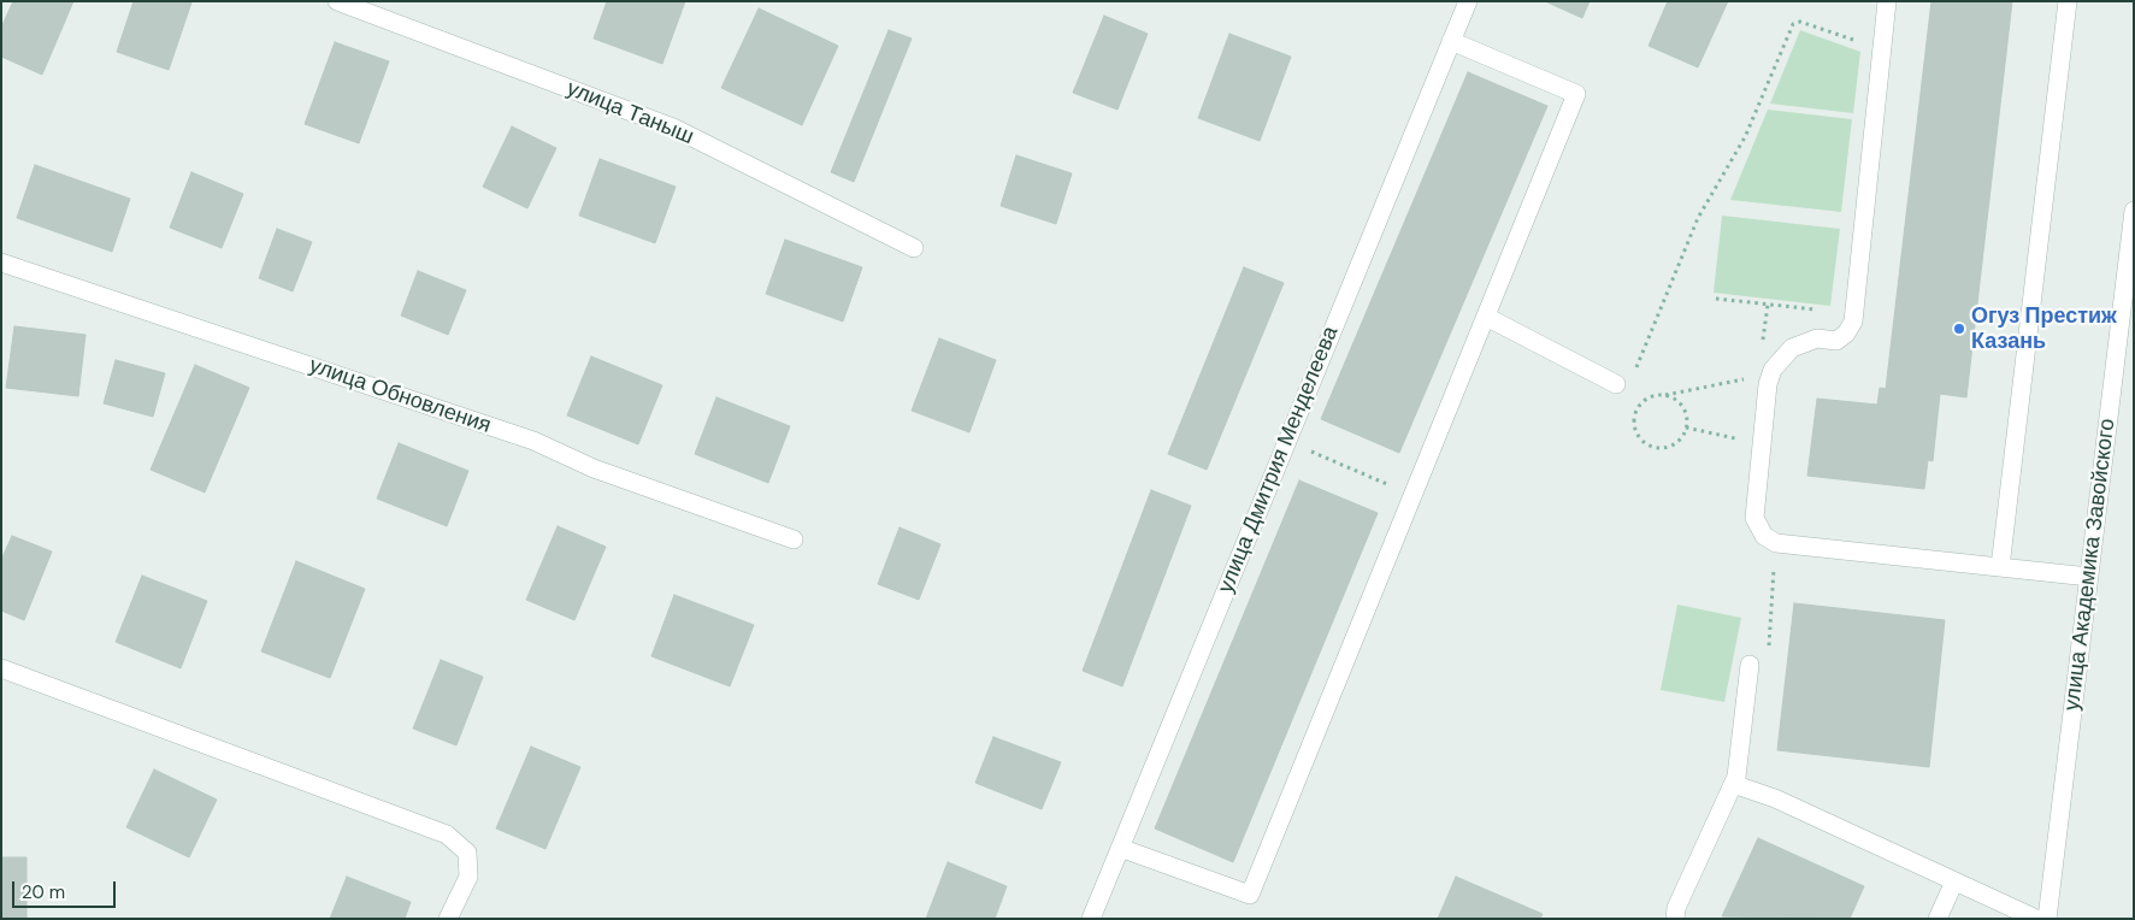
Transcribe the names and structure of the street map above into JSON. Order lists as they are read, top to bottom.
{
  "streets": {
    "street": [
      "улица Таныш",
      "улица Обновления",
      "улица Дмитрия Менделеева",
      "улица Академика Завойского"
    ]
  },
  "places": ["Огуз Престиж Казань"],
  "scale_bar": "20 m"
}
